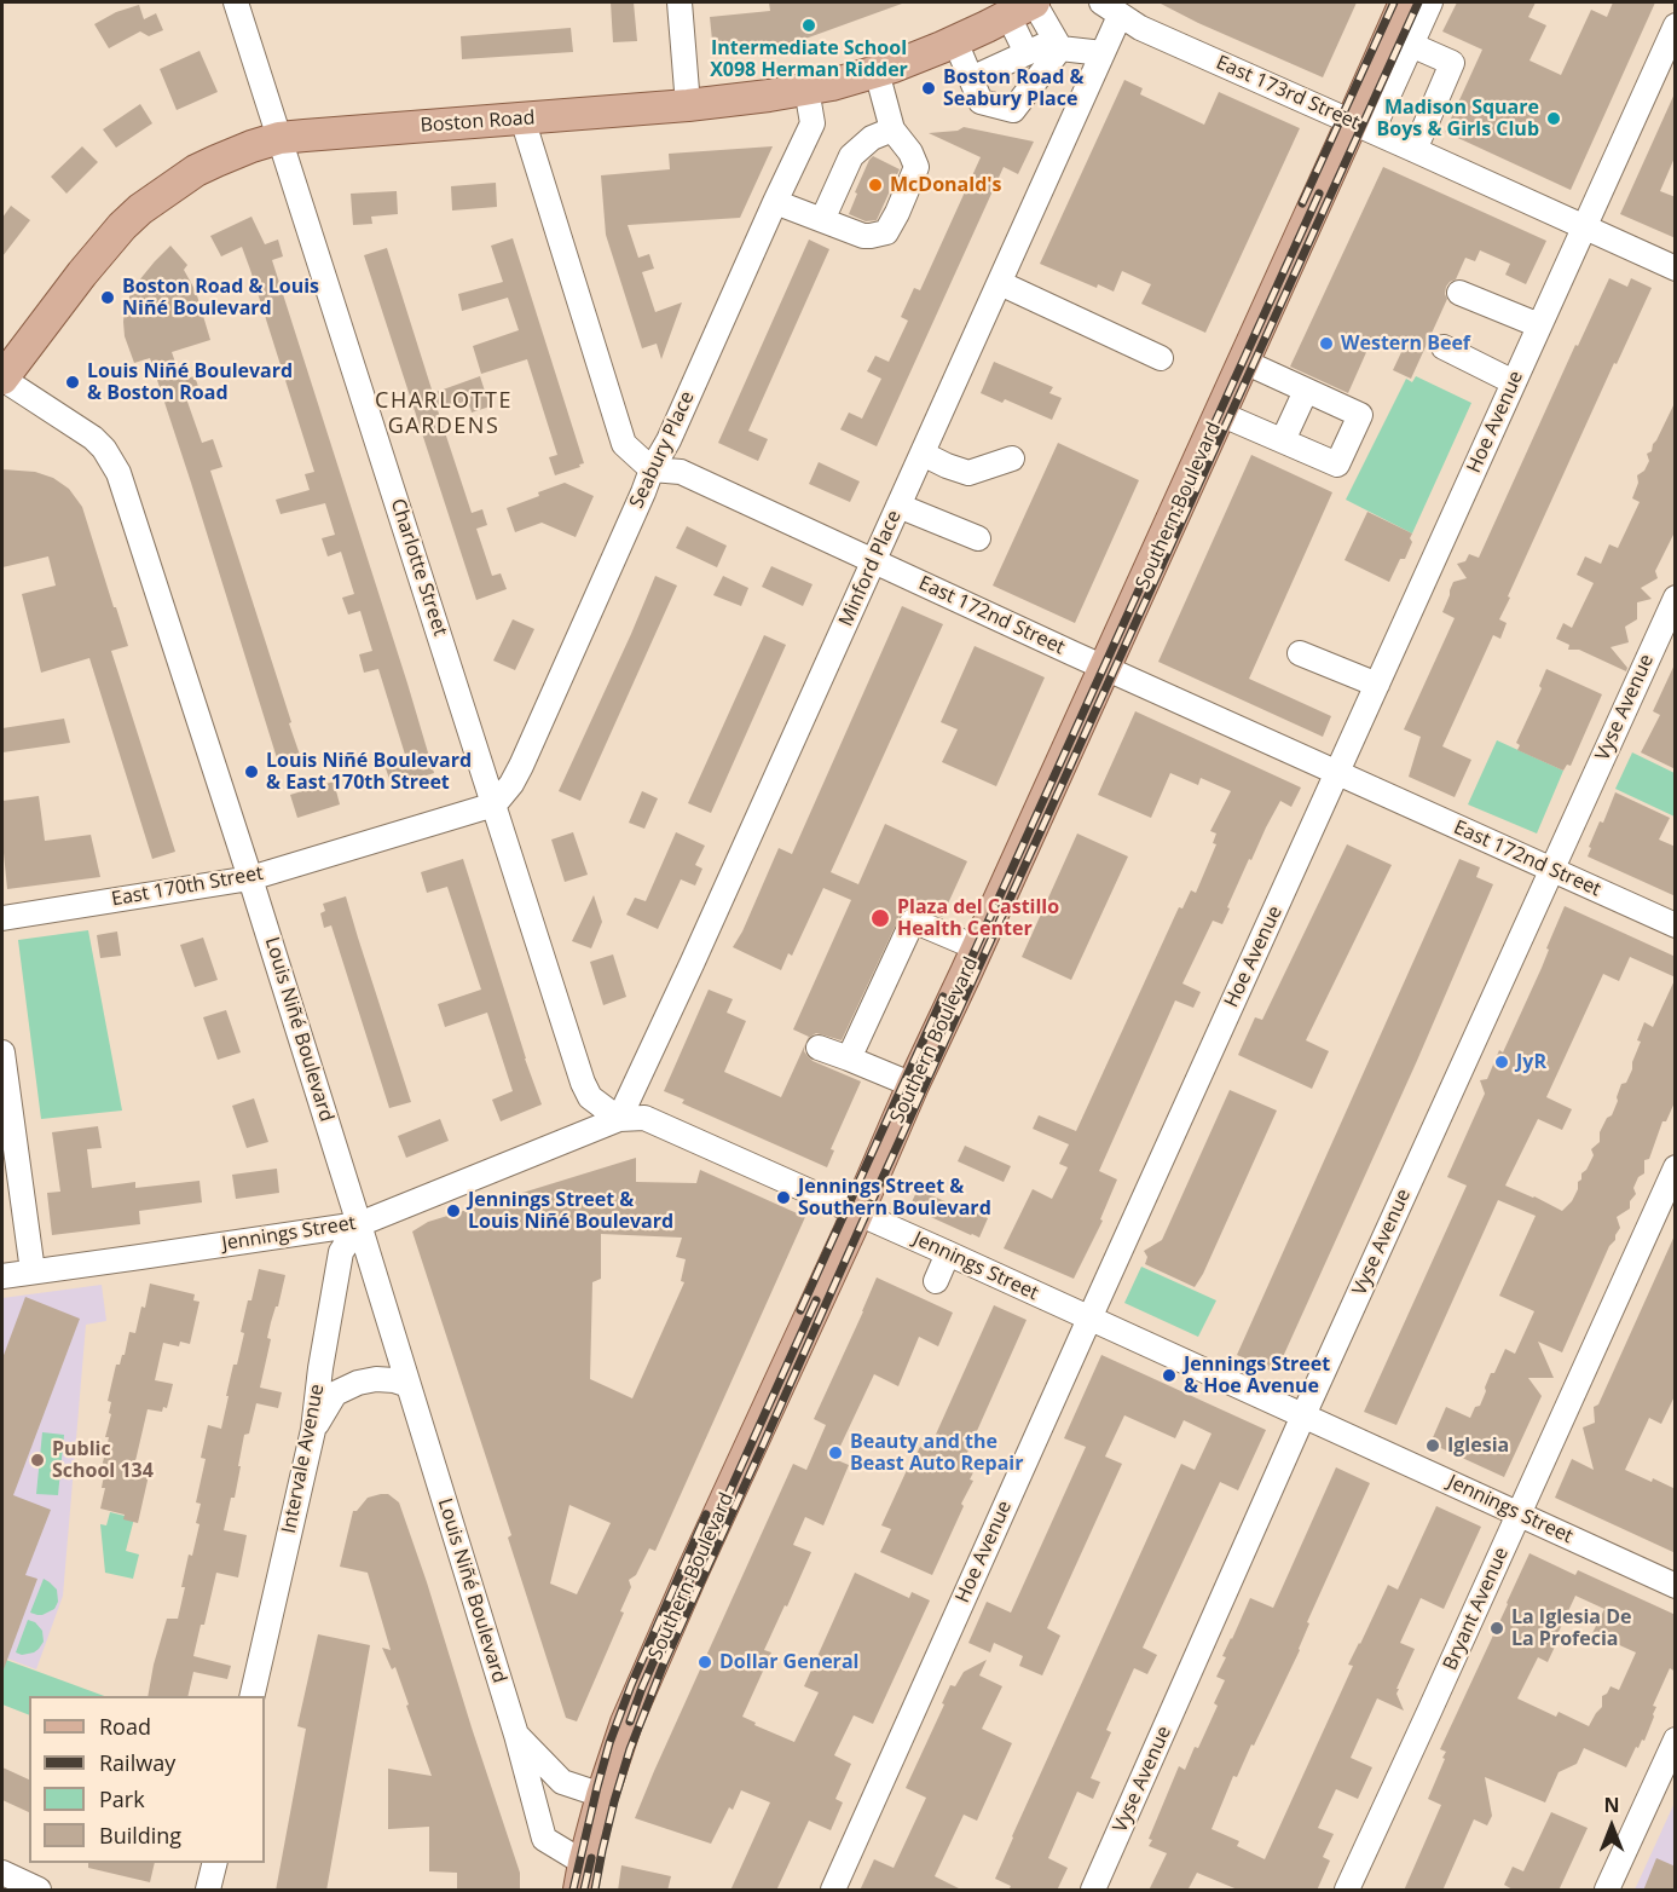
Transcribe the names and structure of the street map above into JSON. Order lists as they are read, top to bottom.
{
  "streets": {
    "main road": ["Boston Road", "Southern Boulevard"],
    "street": [
      "East 173rd Street",
      "Hoe Avenue",
      "Seabury Place",
      "Charlotte Street",
      "Minford Place",
      "East 172nd Street",
      "Vyse Avenue",
      "East 170th Street",
      "Louis Niñé Boulevard",
      "Jennings Street",
      "Intervale Avenue",
      "Bryant Avenue"
    ]
  },
  "crossings": [
    ["East 173rd Street", "Hoe Avenue"],
    ["East 173rd Street", "Southern Boulevard"],
    ["East 173rd Street", "Minford Place"],
    ["Boston Road", "Seabury Place"],
    ["Boston Road", "Charlotte Street"],
    ["Boston Road", "Louis Niñé Boulevard"],
    ["Hoe Avenue", "East 172nd Street"],
    ["Hoe Avenue", "Jennings Street"],
    ["Seabury Place", "Charlotte Street"],
    ["Seabury Place", "East 172nd Street"],
    ["Seabury Place", "East 170th Street"],
    ["Southern Boulevard", "East 172nd Street"],
    ["Southern Boulevard", "Louis Niñé Boulevard"],
    ["Southern Boulevard", "Jennings Street"],
    ["Charlotte Street", "Minford Place"],
    ["Charlotte Street", "East 170th Street"],
    ["Charlotte Street", "Jennings Street"],
    ["Minford Place", "East 172nd Street"],
    ["Minford Place", "Jennings Street"],
    ["East 172nd Street", "Vyse Avenue"],
    ["Vyse Avenue", "Jennings Street"],
    ["East 170th Street", "Louis Niñé Boulevard"],
    ["Louis Niñé Boulevard", "Jennings Street"],
    ["Louis Niñé Boulevard", "Intervale Avenue"],
    ["Jennings Street", "Intervale Avenue"],
    ["Jennings Street", "Bryant Avenue"]
  ],
  "districts": ["CHARLOTTE GARDENS"],
  "places": [
    "Intermediate School X098 Herman Ridder",
    "Boston Road & Seabury Place",
    "Madison Square Boys & Girls Club",
    "McDonald's",
    "Boston Road & Louis Niñé Boulevard",
    "Western Beef",
    "Louis Niñé Boulevard & Boston Road",
    "Louis Niñé Boulevard & East 170th Street",
    "Plaza del Castillo Health Center",
    "JyR",
    "Jennings Street & Southern Boulevard",
    "Jennings Street & Louis Niñé Boulevard",
    "Jennings Street & Hoe Avenue",
    "Iglesia",
    "Beauty and the Beast Auto Repair",
    "Public School 134",
    "La Iglesia De La Profecia",
    "Dollar General"
  ],
  "legend": [
    "Road",
    "Railway",
    "Park",
    "Building"
  ],
  "north": "top"
}
